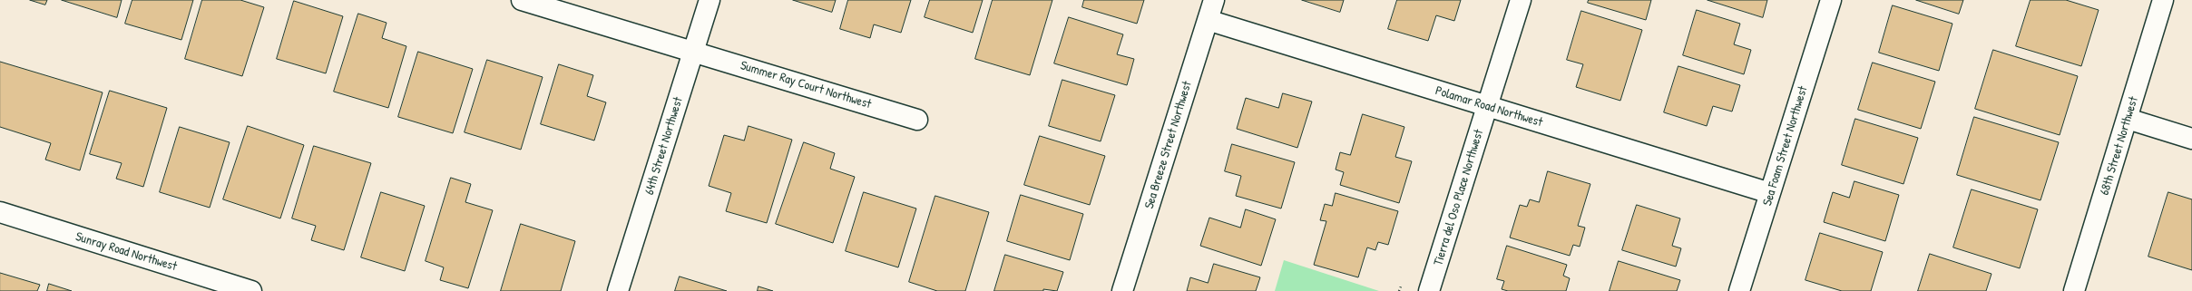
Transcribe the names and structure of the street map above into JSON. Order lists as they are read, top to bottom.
{
  "streets": {
    "street": [
      "Summer Ray Court Northwest",
      "Polamar Road Northwest",
      "Sea Breeze Street Northwest",
      "64th Street Northwest",
      "Sea Foam Street Northwest",
      "68th Street Northwest",
      "Tierra del Oso Place Northwest",
      "Sunray Road Northwest"
    ]
  },
  "crossings": [
    ["Summer Ray Court Northwest", "64th Street Northwest"],
    ["Polamar Road Northwest", "Sea Breeze Street Northwest"],
    ["Polamar Road Northwest", "Sea Foam Street Northwest"],
    ["Polamar Road Northwest", "Tierra del Oso Place Northwest"]
  ]
}
